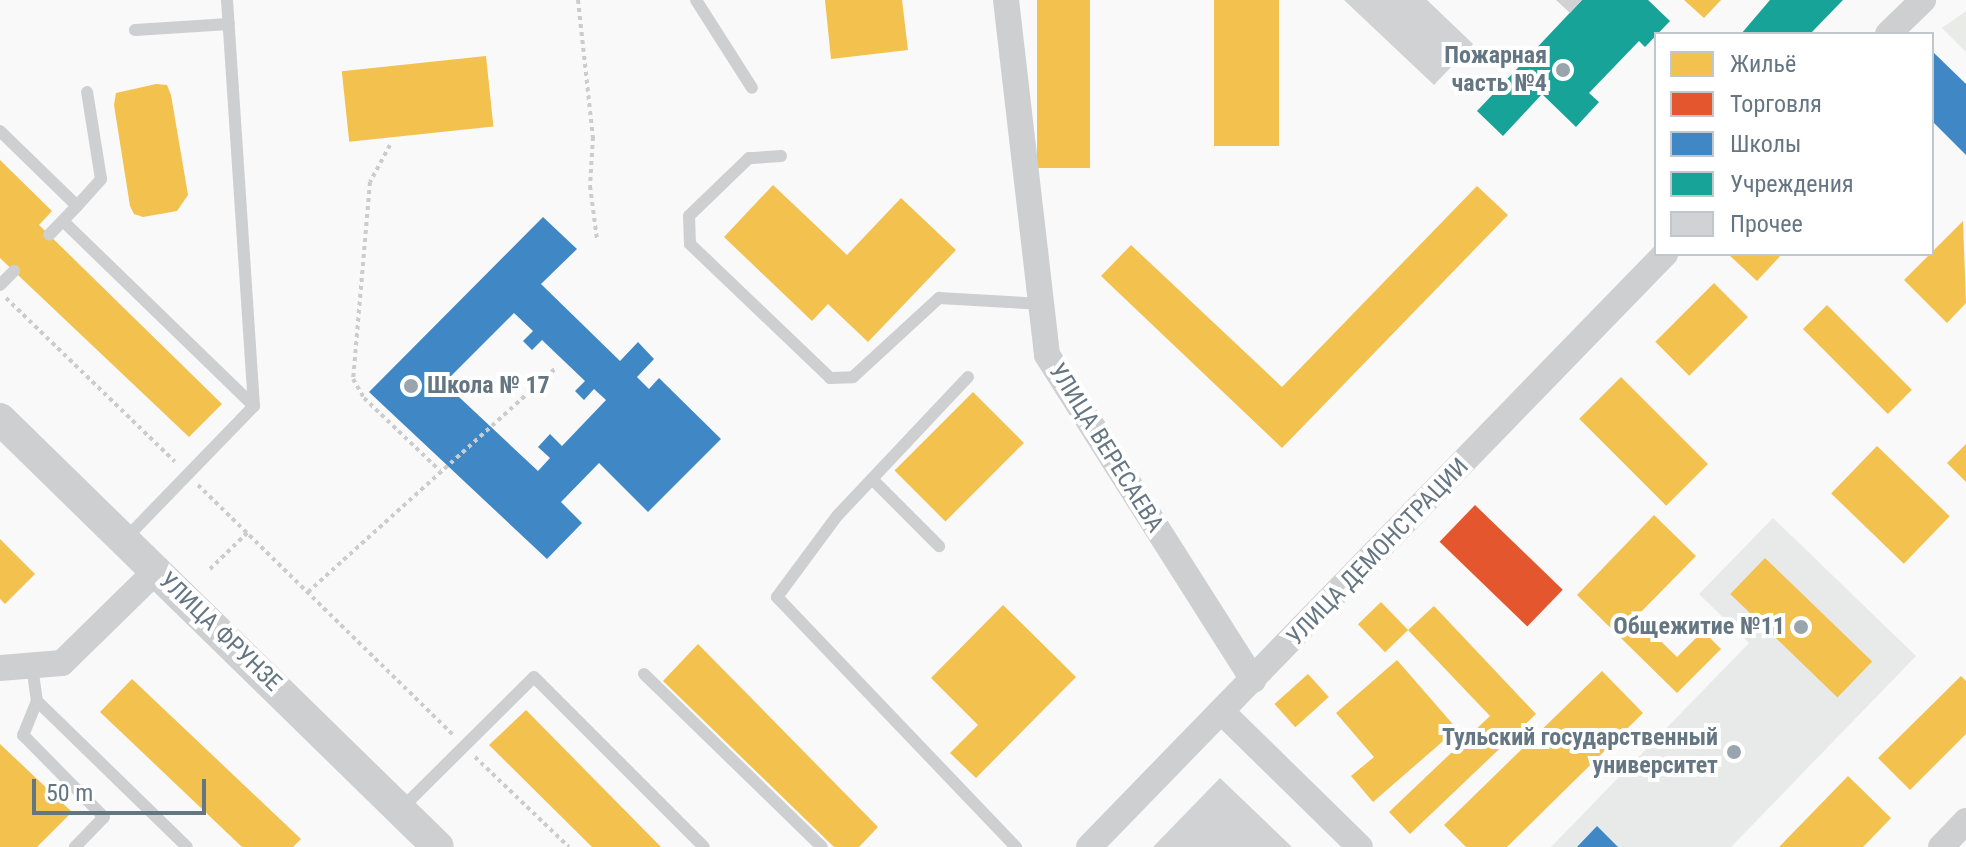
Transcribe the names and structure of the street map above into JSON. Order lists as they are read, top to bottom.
{
  "streets": {
    "street": ["УЛИЦА ВЕРЕСАЕВА", "УЛИЦА ДЕМОНСТРАЦИИ", "УЛИЦА ФРУНЗЕ"]
  },
  "crossings": [
    ["УЛИЦА ВЕРЕСАЕВА", "УЛИЦА ДЕМОНСТРАЦИИ"]
  ],
  "places": [
    "Пожарная часть №4",
    "Школа № 17",
    "Общежитие №11",
    "Тульский государственный университет"
  ],
  "legend": [
    "Жильё",
    "Торговля",
    "Школы",
    "Учреждения",
    "Прочее"
  ],
  "scale_bar": "50 m"
}
